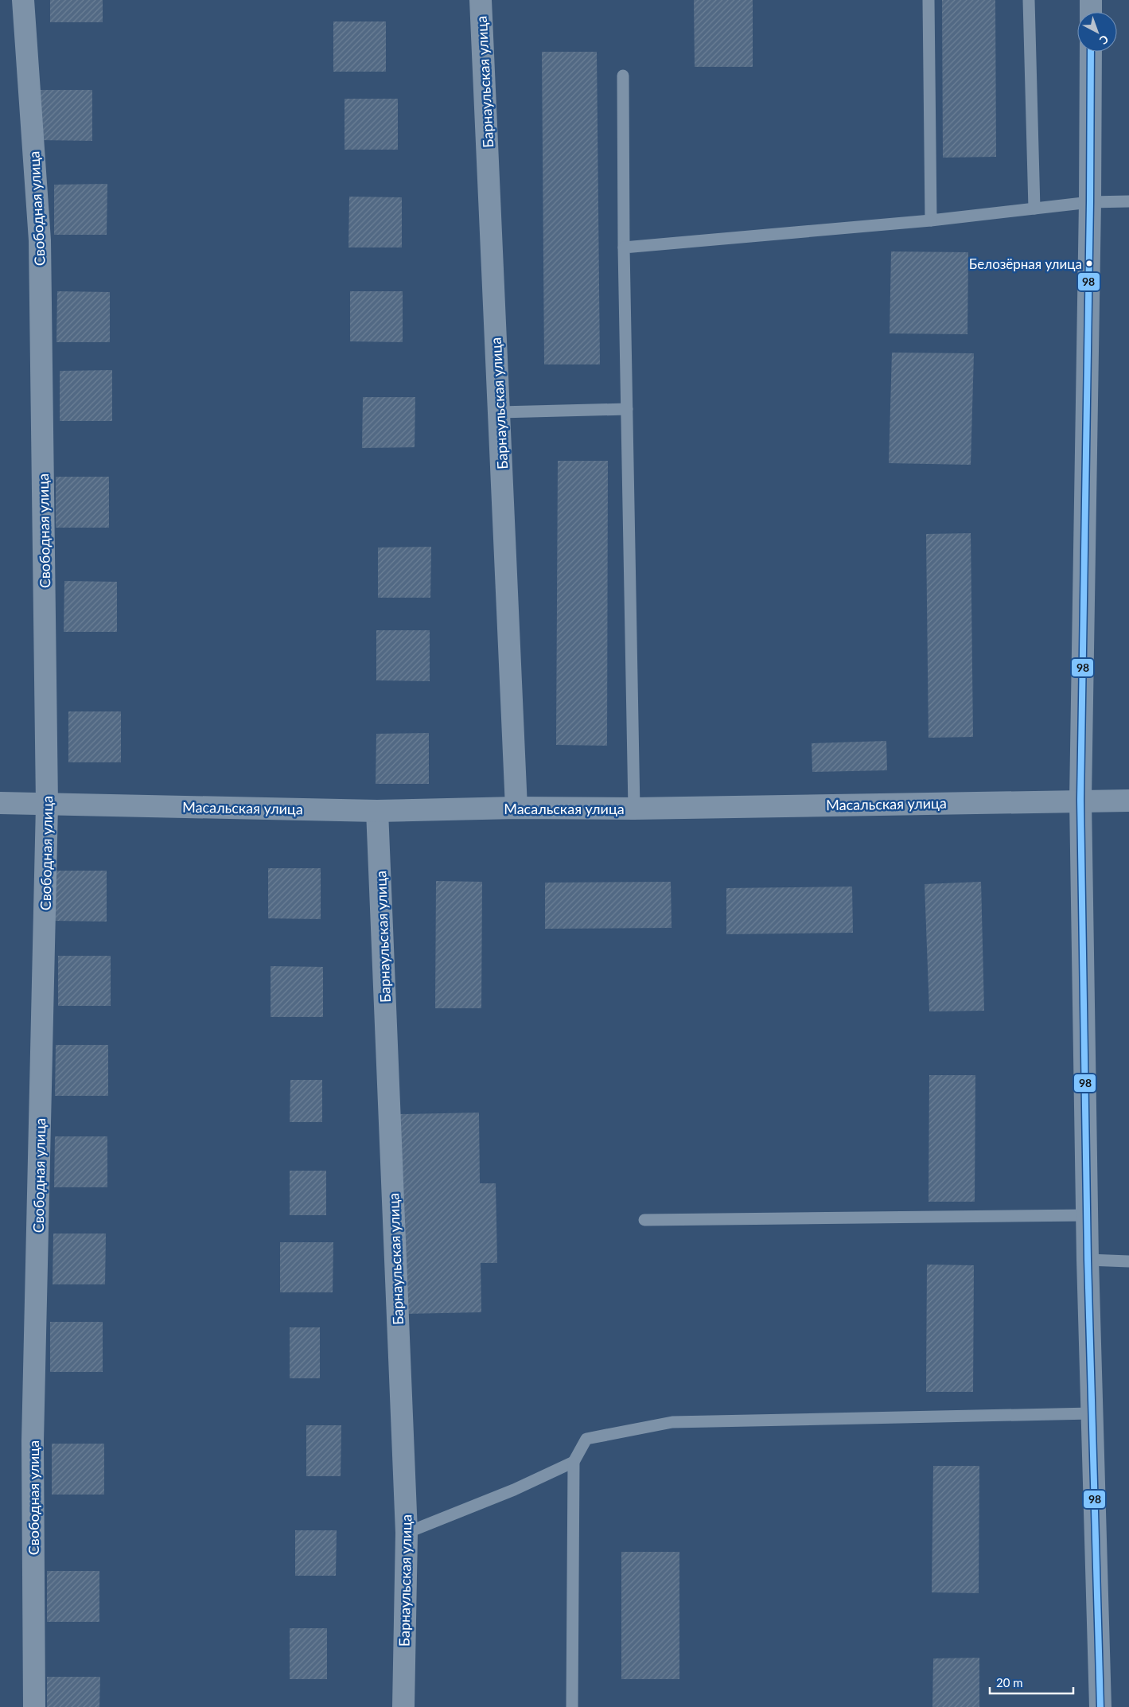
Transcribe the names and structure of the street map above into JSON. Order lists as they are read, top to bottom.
{
  "streets": {
    "street": ["Барнаульская улица", "Свободная улица", "Масальская улица"]
  },
  "crossings": [
    ["Барнаульская улица", "Масальская улица"],
    ["Свободная улица", "Масальская улица"]
  ],
  "places": ["Белозёрная улица"],
  "lines": ["transit line 98"],
  "scale_bar": "20 m",
  "north": "bottom right"
}
